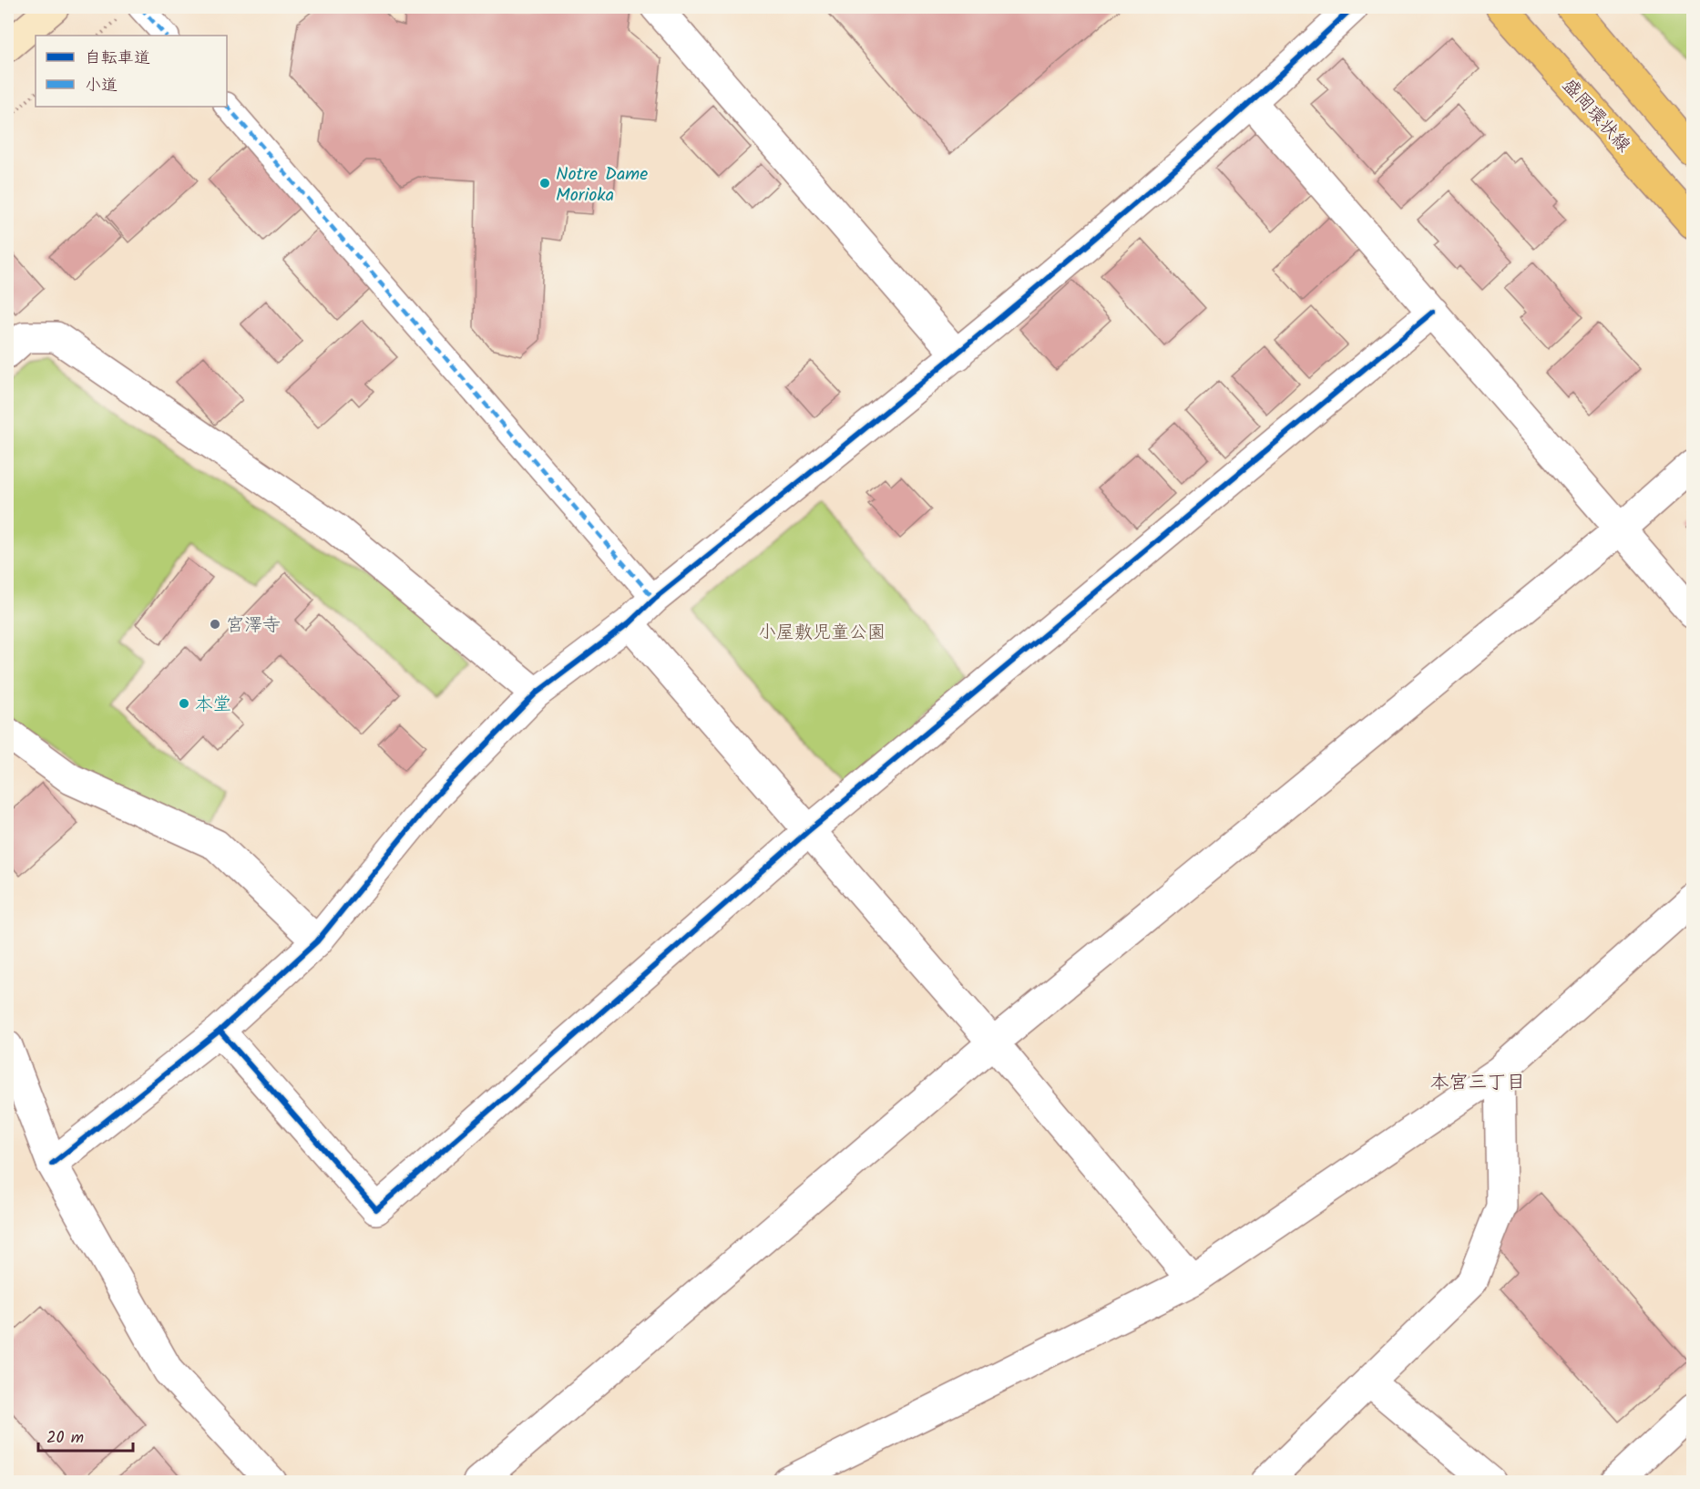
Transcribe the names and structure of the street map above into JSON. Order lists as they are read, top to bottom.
{
  "streets": {
    "main road": ["盛岡環状線"]
  },
  "districts": ["本宮三丁目"],
  "parks": ["小屋敷児童公園"],
  "places": ["Notre Dame Morioka", "宮澤寺", "本堂"],
  "legend": ["自転車道", "小道"],
  "scale_bar": "20 m"
}
